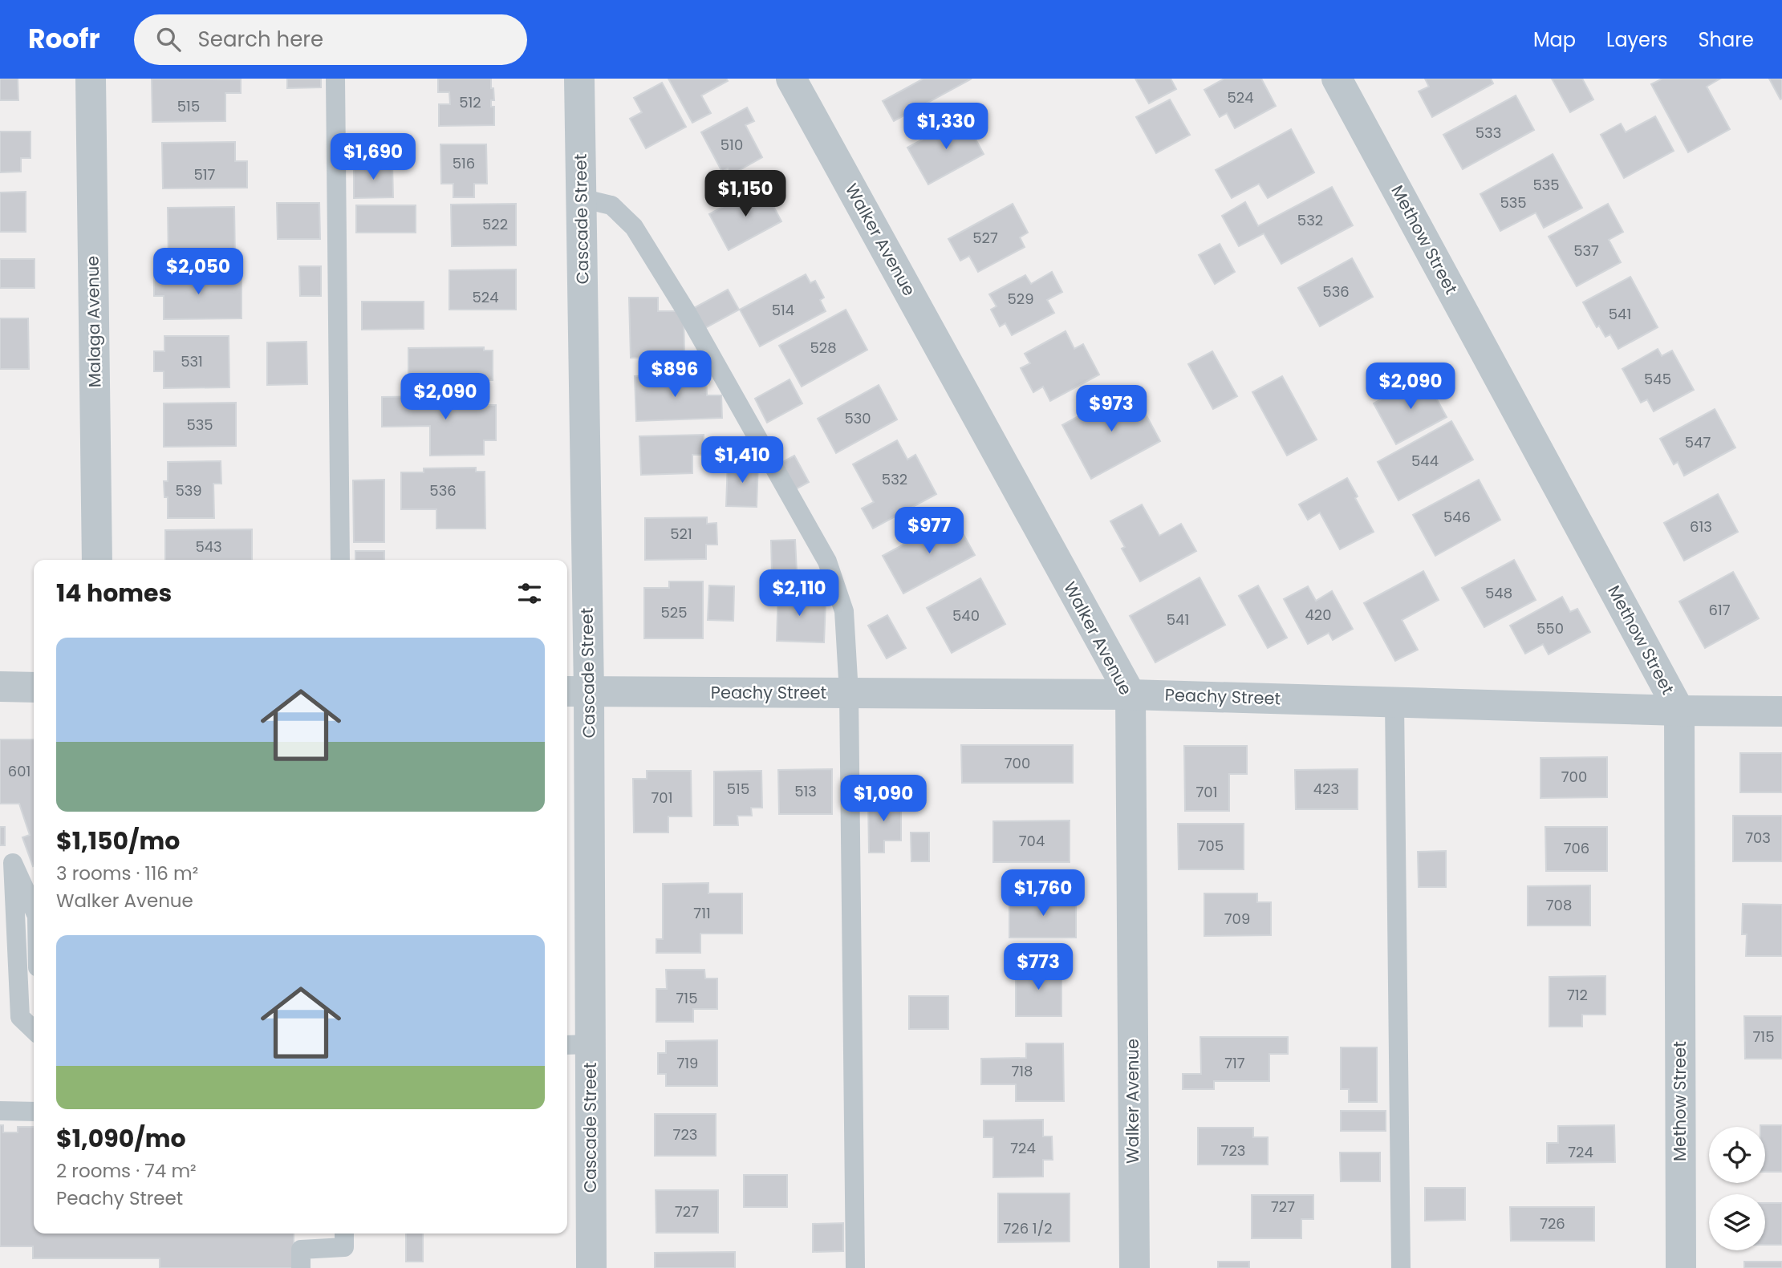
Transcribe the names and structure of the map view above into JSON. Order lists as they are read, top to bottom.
{
  "streets": {
    "street": [
      "Cascade Street",
      "Walker Avenue",
      "Methow Street",
      "Malaga Avenue",
      "Peachy Street"
    ]
  },
  "crossings": [
    ["Cascade Street", "Peachy Street"],
    ["Walker Avenue", "Peachy Street"],
    ["Methow Street", "Peachy Street"]
  ],
  "house_numbers": [
    "524",
    "512",
    "515",
    "533",
    "510",
    "516",
    "517",
    "535",
    "535",
    "532",
    "522",
    "527",
    "537",
    "536",
    "524",
    "529",
    "514",
    "541",
    "528",
    "531",
    "545",
    "530",
    "535",
    "547",
    "544",
    "532",
    "539",
    "536",
    "546",
    "613",
    "521",
    "543",
    "548",
    "617",
    "525",
    "420",
    "540",
    "541",
    "550",
    "700",
    "601",
    "700",
    "515",
    "423",
    "513",
    "701",
    "701",
    "703",
    "704",
    "705",
    "706",
    "708",
    "711",
    "709",
    "712",
    "715",
    "715",
    "719",
    "717",
    "718",
    "723",
    "724",
    "723",
    "724",
    "727",
    "727",
    "726",
    "726 1/2"
  ],
  "page": {
    "header": "Roofr",
    "search": "Search here",
    "nav": ["Map", "Layers", "Share"],
    "price": [
      "$1,330",
      "$1,690",
      "$1,150",
      "$2,050",
      "$896",
      "$2,090",
      "$2,090",
      "$973",
      "$1,410",
      "$977",
      "$2,110",
      "$1,090",
      "$1,760",
      "$773"
    ],
    "heading": "14 homes",
    "list": [
      {
        "name": "$1,150/mo",
        "note": "3 rooms · 116 m² · Walker Avenue"
      },
      {
        "name": "$1,090/mo",
        "note": "2 rooms · 74 m² · Peachy Street"
      }
    ]
  }
}
